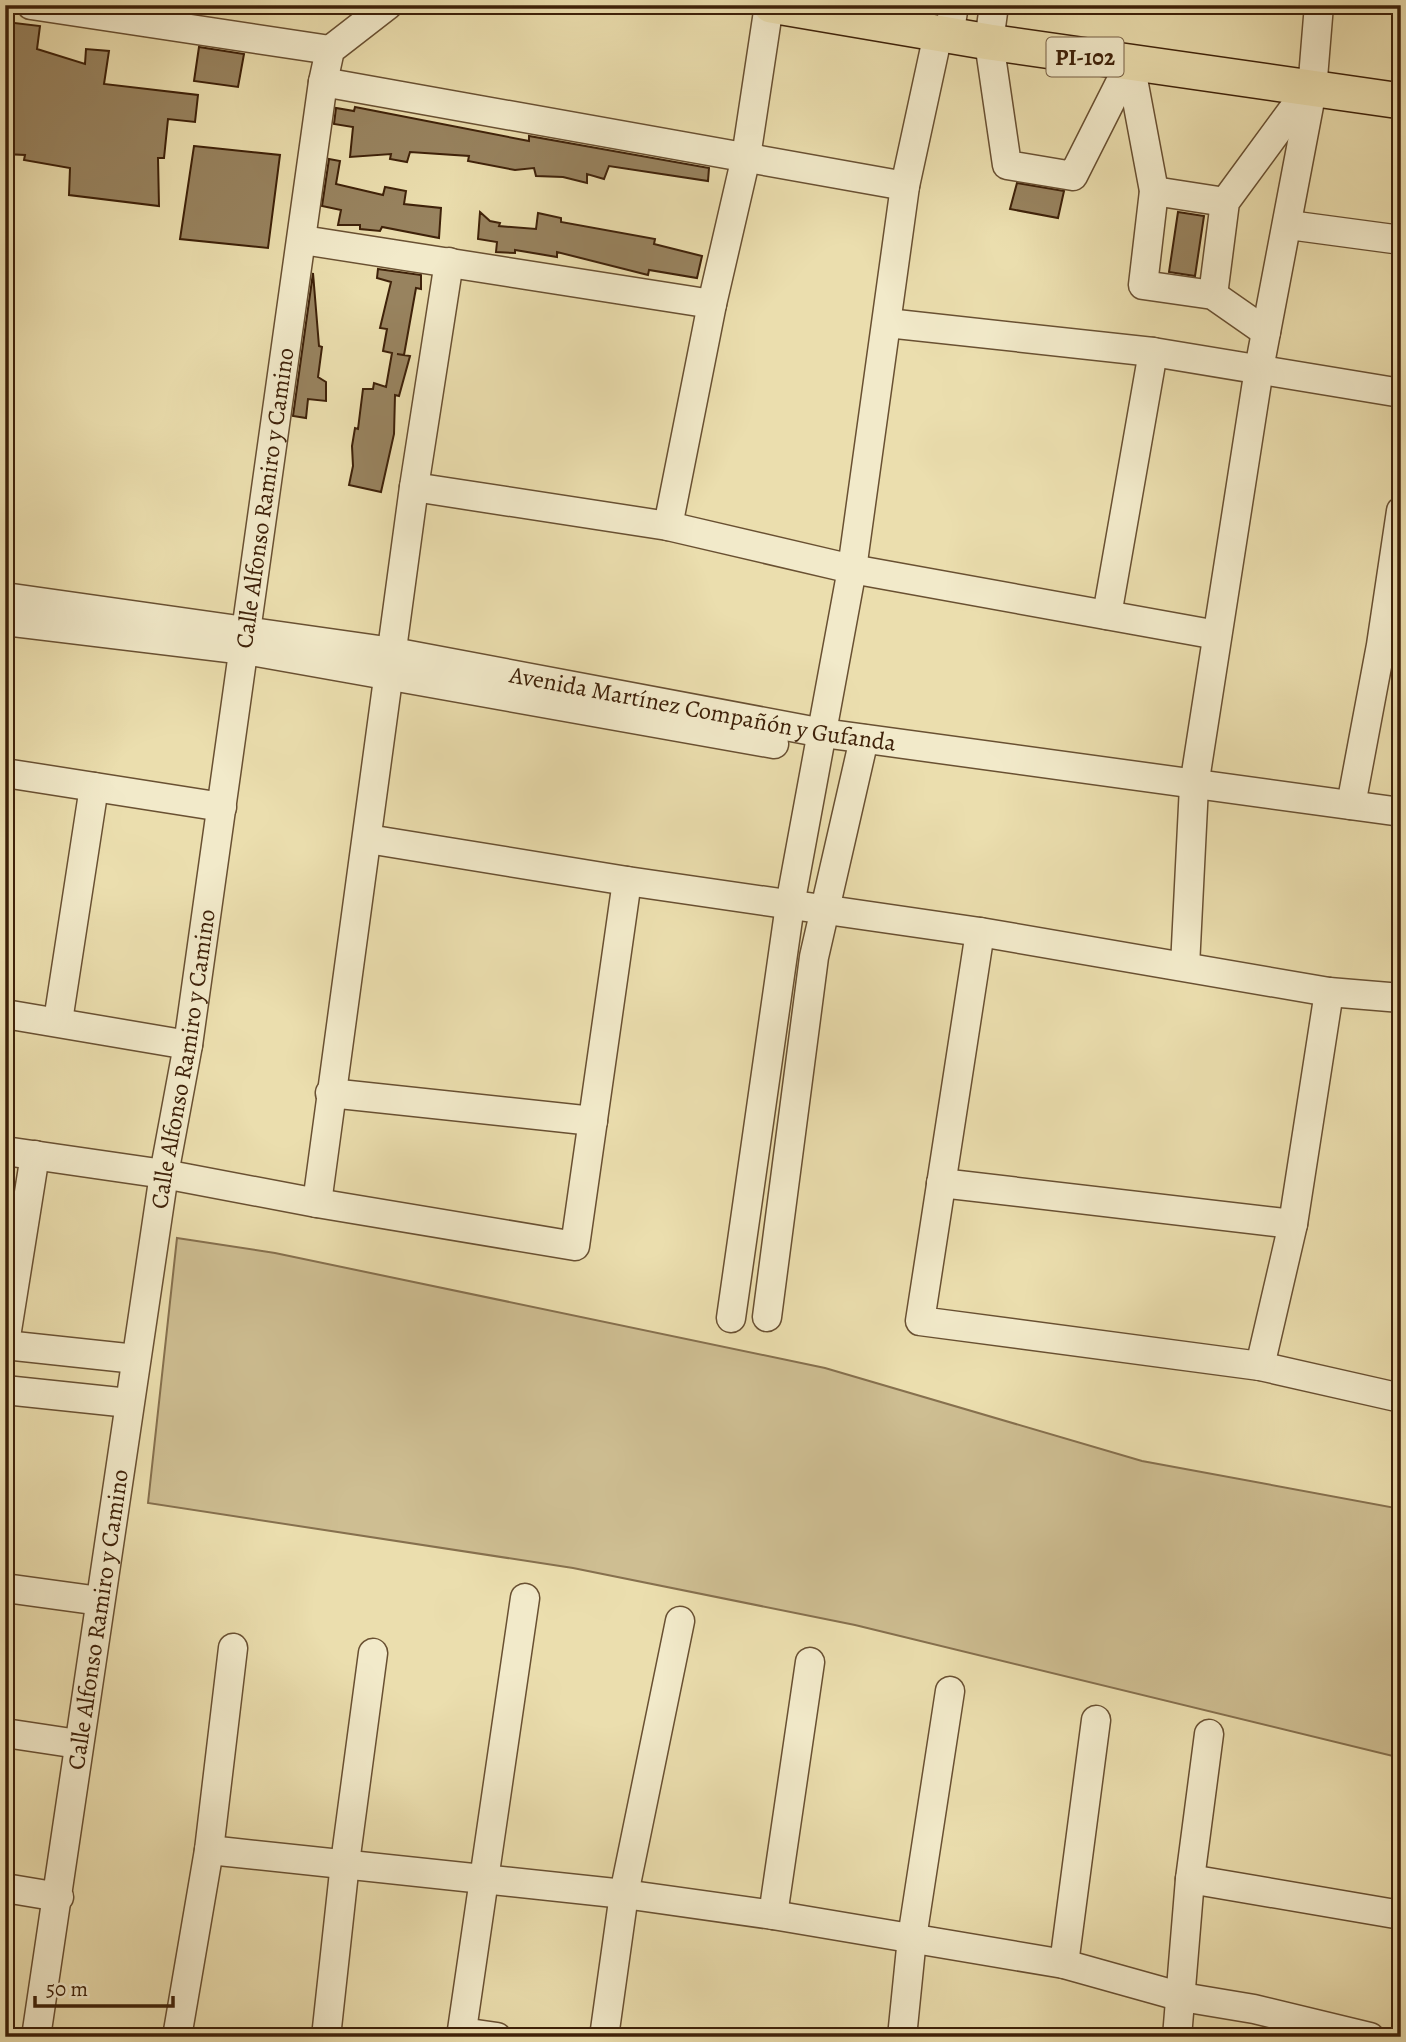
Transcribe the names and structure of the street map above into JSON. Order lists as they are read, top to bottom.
{
  "streets": {
    "main road": ["PI-102"],
    "street": ["Calle Alfonso Ramiro y Camino", "Avenida Martínez Compañón y Gufanda"]
  },
  "crossings": [
    ["Calle Alfonso Ramiro y Camino", "Avenida Martínez Compañón y Gufanda"]
  ],
  "scale_bar": "50 m"
}
